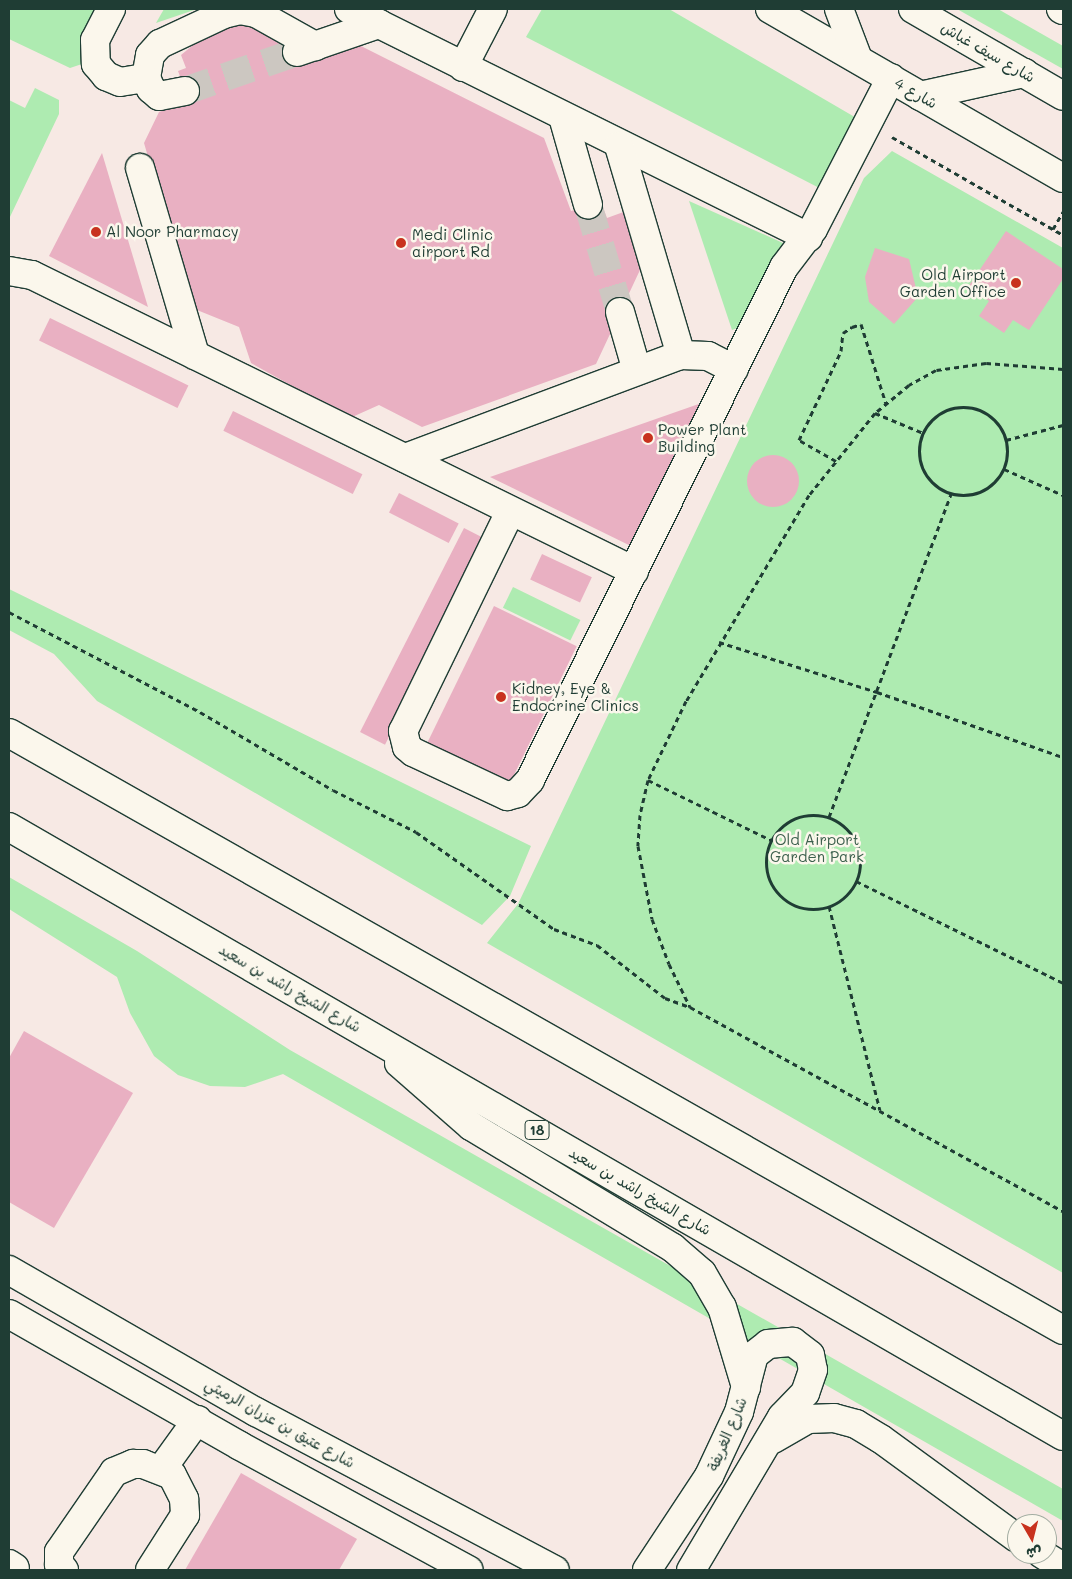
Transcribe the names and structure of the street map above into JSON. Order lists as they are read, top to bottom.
{
  "streets": {
    "main road": [
      "شارع سيف غباش",
      "شارع 4",
      "شارع الشيخ راشد بن سعيد",
      "18",
      "شارع عتيق بن عزران الرميثي",
      "شارع الغريفة"
    ]
  },
  "parks": ["Old Airport Garden Park"],
  "places": [
    "Al Noor Pharmacy",
    "Medi Clinic airport Rd",
    "Old Airport Garden Office",
    "Power Plant Building",
    "Kidney, Eye & Endocrine Clinics"
  ],
  "north": "bottom"
}
